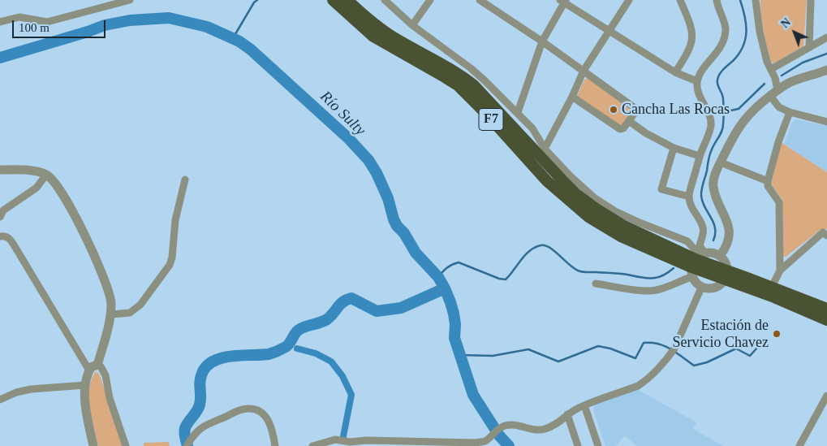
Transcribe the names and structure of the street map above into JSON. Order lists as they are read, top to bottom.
{
  "streets": {
    "highway": ["F7"]
  },
  "water": ["Río Sulty"],
  "places": ["Cancha Las Rocas", "Estación de Servicio Chavez"],
  "scale_bar": "100 m",
  "north": "top left"
}
